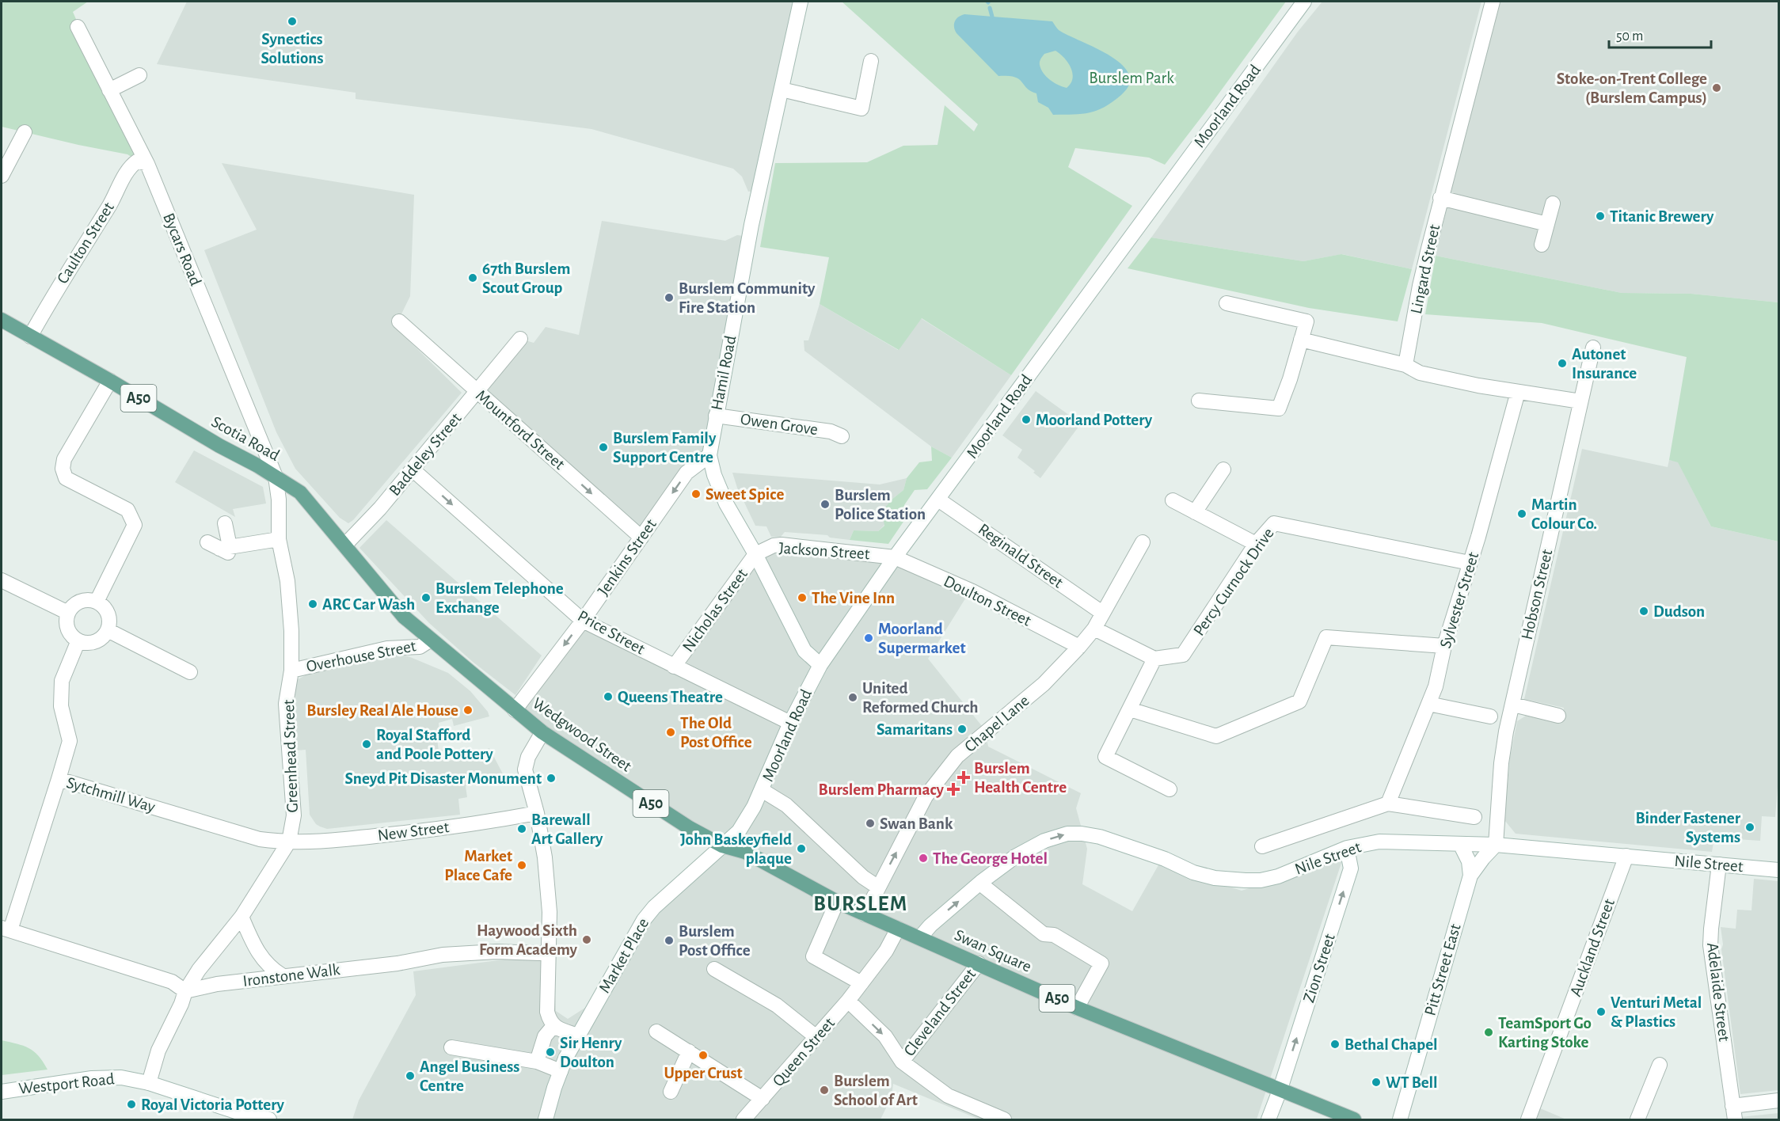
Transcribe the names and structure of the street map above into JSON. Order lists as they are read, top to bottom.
{
  "streets": {
    "main road": [
      "A50",
      "Scotia Road",
      "Wedgwood Street",
      "Swan Square"
    ],
    "street": [
      "Moorland Road",
      "Caulton Street",
      "Bycars Road",
      "Lingard Street",
      "Hamil Road",
      "Owen Grove",
      "Mountford Street",
      "Baddeley Street",
      "Jackson Street",
      "Reginald Street",
      "Jenkins Street",
      "Percy Curnock Drive",
      "Hobson Street",
      "Sylvester Street",
      "Doulton Street",
      "Nicholas Street",
      "Price Street",
      "Overhouse Street",
      "Chapel Lane",
      "Greenhead Street",
      "Sytchmill Way",
      "New Street",
      "Nile Street",
      "Auckland Street",
      "Market Place",
      "Zion Street",
      "Pitt Street East",
      "Ironstone Walk",
      "Adelaide Street",
      "Cleveland Street",
      "Queen Street",
      "Westport Road"
    ]
  },
  "crossings": [
    ["Moorland Road", "Hamil Road"],
    ["Moorland Road", "Jackson Street"],
    ["Moorland Road", "Reginald Street"],
    ["Moorland Road", "Doulton Street"],
    ["Moorland Road", "Price Street"],
    ["Moorland Road", "Wedgwood Street"],
    ["Moorland Road", "Swan Square"],
    ["Moorland Road", "Market Place"],
    ["Caulton Street", "Bycars Road"],
    ["Caulton Street", "Scotia Road"],
    ["Bycars Road", "Scotia Road"],
    ["Bycars Road", "Greenhead Street"],
    ["Hamil Road", "Owen Grove"],
    ["Hamil Road", "Jackson Street"],
    ["Hamil Road", "Jenkins Street"],
    ["Hamil Road", "Nicholas Street"],
    ["A50", "Swan Square"],
    ["A50", "Zion Street"],
    ["Mountford Street", "Baddeley Street"],
    ["Mountford Street", "Jenkins Street"],
    ["Scotia Road", "Baddeley Street"],
    ["Scotia Road", "Overhouse Street"],
    ["Scotia Road", "Wedgwood Street"],
    ["Scotia Road", "Greenhead Street"],
    ["Baddeley Street", "Price Street"],
    ["Jackson Street", "Doulton Street"],
    ["Jackson Street", "Nicholas Street"],
    ["Reginald Street", "Chapel Lane"],
    ["Jenkins Street", "Price Street"],
    ["Jenkins Street", "Wedgwood Street"],
    ["Percy Curnock Drive", "Sylvester Street"],
    ["Hobson Street", "Nile Street"],
    ["Hobson Street", "Pitt Street East"],
    ["Doulton Street", "Chapel Lane"],
    ["Nicholas Street", "Price Street"],
    ["Overhouse Street", "Wedgwood Street"],
    ["Overhouse Street", "Greenhead Street"],
    ["Chapel Lane", "Swan Square"],
    ["Wedgwood Street", "Swan Square"],
    ["Wedgwood Street", "Market Place"],
    ["Greenhead Street", "Sytchmill Way"],
    ["Greenhead Street", "New Street"],
    ["Greenhead Street", "Ironstone Walk"],
    ["Greenhead Street", "Westport Road"],
    ["Sytchmill Way", "New Street"],
    ["Sytchmill Way", "Ironstone Walk"],
    ["Nile Street", "Auckland Street"],
    ["Nile Street", "Swan Square"],
    ["Nile Street", "Zion Street"],
    ["Nile Street", "Pitt Street East"],
    ["Nile Street", "Adelaide Street"],
    ["Swan Square", "Market Place"],
    ["Swan Square", "Zion Street"],
    ["Swan Square", "Cleveland Street"],
    ["Swan Square", "Queen Street"]
  ],
  "one_way": [
    "Mountford Street",
    "Jenkins Street",
    "Price Street",
    "Chapel Lane",
    "Nile Street",
    "Zion Street"
  ],
  "districts": ["BURSLEM"],
  "parks": ["Burslem Park"],
  "places": {
    "other": [
      "Synectics Solutions",
      "Stoke-on-Trent College (Burslem Campus)",
      "Titanic Brewery",
      "67th Burslem Scout Group",
      "Burslem Community Fire Station",
      "Autonet Insurance",
      "Moorland Pottery",
      "Burslem Family Support Centre",
      "Sweet Spice",
      "Burslem Police Station",
      "Martin Colour Co.",
      "Burslem Telephone Exchange",
      "The Vine Inn",
      "ARC Car Wash",
      "Dudson",
      "Moorland Supermarket",
      "Queens Theatre",
      "United Reformed Church",
      "Bursley Real Ale House",
      "Samaritans",
      "The Old Post Office",
      "Royal Stafford and Poole Pottery",
      "Sneyd Pit Disaster Monument",
      "Swan Bank",
      "Binder Fastener Systems",
      "Barewall Art Gallery",
      "John Baskeyfield plaque",
      "The George Hotel",
      "Market Place Cafe",
      "Haywood Sixth Form Academy",
      "Burslem Post Office",
      "Venturi Metal & Plastics",
      "TeamSport Go Karting Stoke",
      "Bethal Chapel",
      "Sir Henry Doulton",
      "Upper Crust",
      "Angel Business Centre",
      "WT Bell",
      "Burslem School of Art",
      "Royal Victoria Pottery"
    ],
    "health": ["Burslem Health Centre", "Burslem Pharmacy"]
  },
  "scale_bar": "50 m"
}
